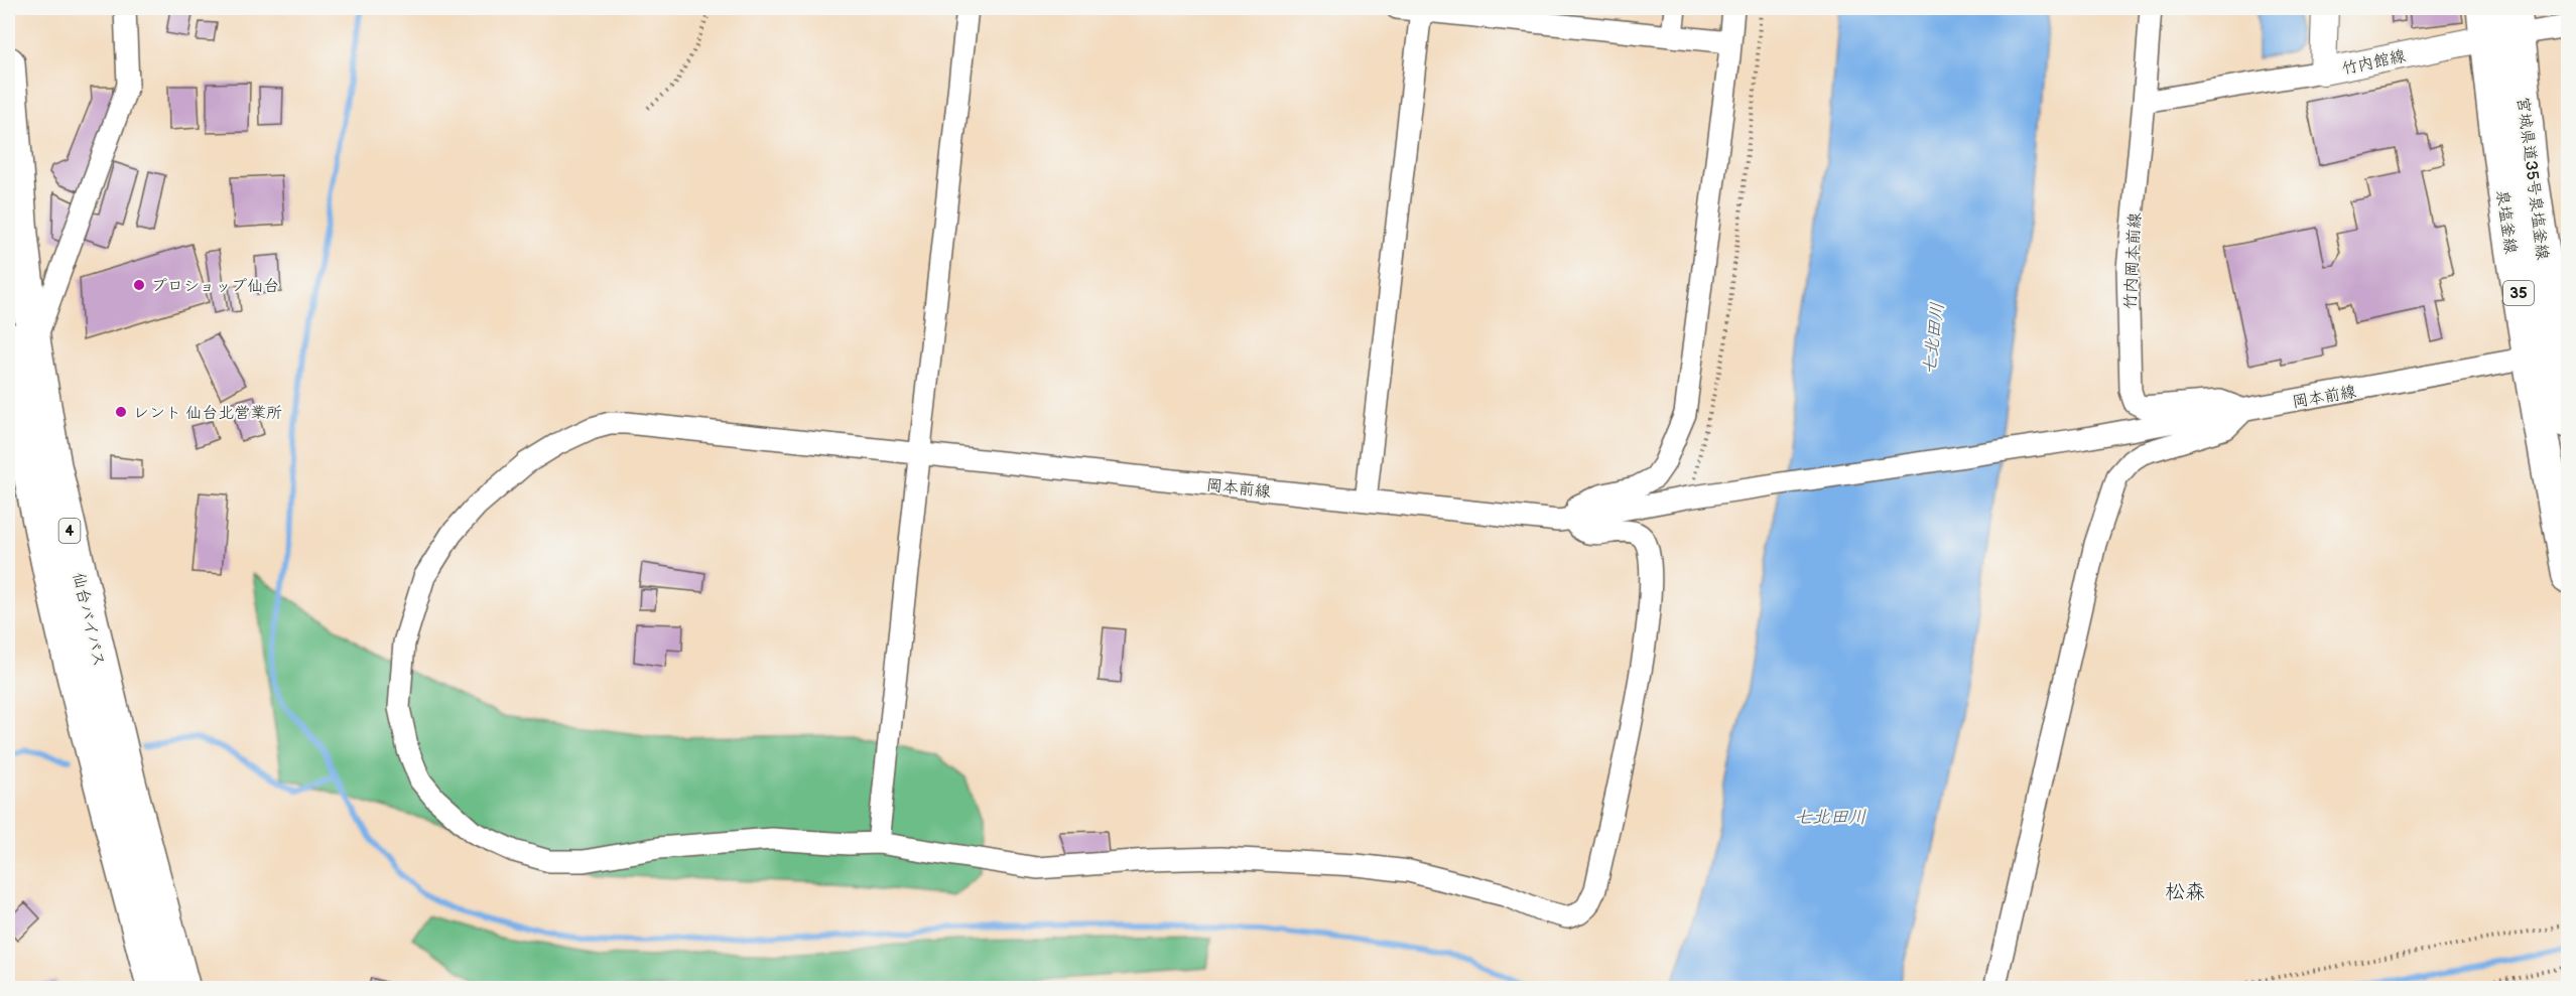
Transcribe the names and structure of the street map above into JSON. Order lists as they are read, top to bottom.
{
  "streets": {
    "main road": [
      "宮城県道35号泉塩釜線",
      "35",
      "4",
      "仙台バイパス"
    ],
    "street": ["竹内館線", "竹内岡本前線", "岡本前線"]
  },
  "crossings": [
    ["竹内館線", "宮城県道35号泉塩釜線"],
    ["宮城県道35号泉塩釜線", "35"],
    ["宮城県道35号泉塩釜線", "岡本前線"],
    ["竹内岡本前線", "岡本前線"],
    ["35", "岡本前線"]
  ],
  "districts": ["松森"],
  "water": ["七北田川"],
  "places": ["プロショップ仙台", "レント 仙台北営業所"]
}
